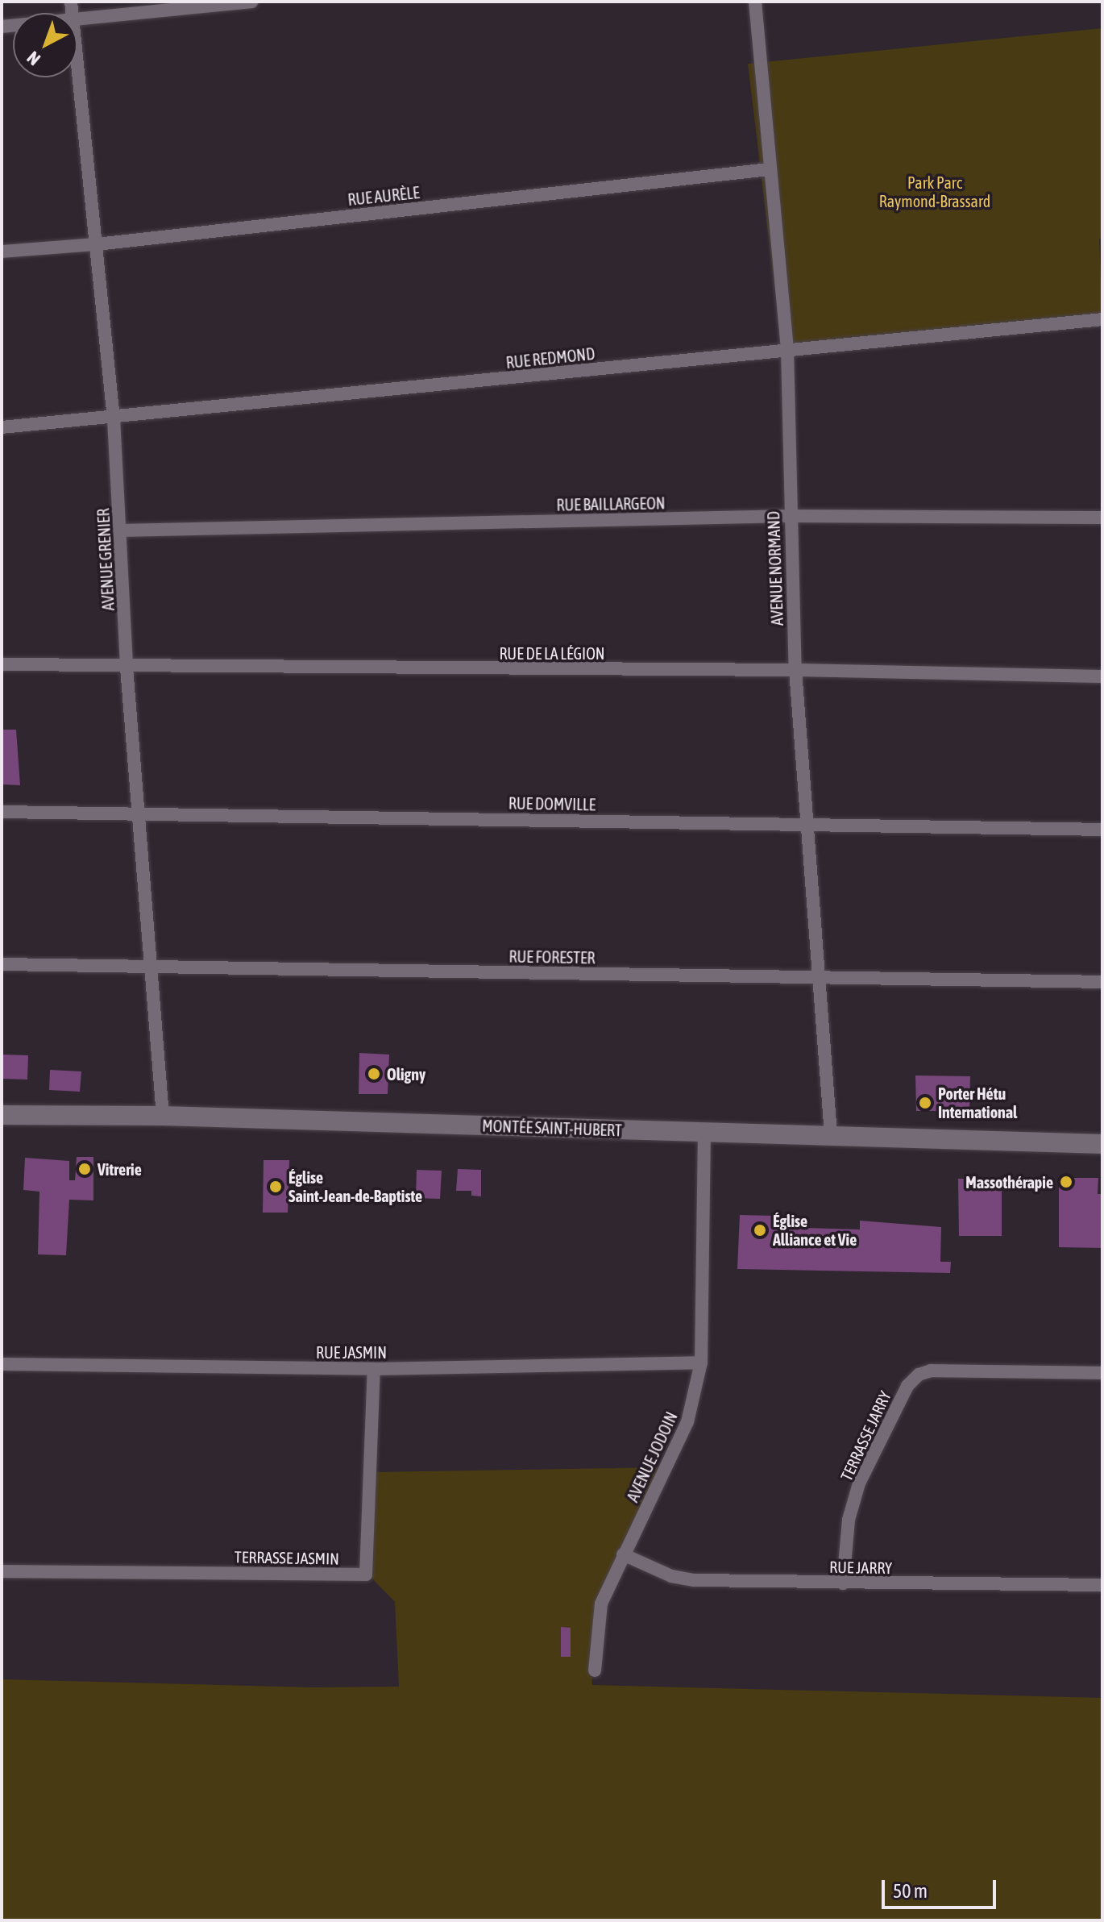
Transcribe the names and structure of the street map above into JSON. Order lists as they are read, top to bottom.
{
  "streets": {
    "street": [
      "RUE AURÈLE",
      "RUE REDMOND",
      "RUE BAILLARGEON",
      "AVENUE GRENIER",
      "AVENUE NORMAND",
      "RUE DE LA LÉGION",
      "RUE DOMVILLE",
      "RUE FORESTER",
      "MONTÉE SAINT-HUBERT",
      "RUE JASMIN",
      "TERRASSE JARRY",
      "AVENUE JODOIN",
      "TERRASSE JASMIN",
      "RUE JARRY"
    ]
  },
  "crossings": [
    ["RUE AURÈLE", "AVENUE GRENIER"],
    ["RUE AURÈLE", "AVENUE NORMAND"],
    ["RUE REDMOND", "AVENUE GRENIER"],
    ["RUE REDMOND", "AVENUE NORMAND"],
    ["RUE BAILLARGEON", "AVENUE GRENIER"],
    ["RUE BAILLARGEON", "AVENUE NORMAND"],
    ["AVENUE GRENIER", "RUE DE LA LÉGION"],
    ["AVENUE GRENIER", "RUE DOMVILLE"],
    ["AVENUE GRENIER", "RUE FORESTER"],
    ["AVENUE GRENIER", "MONTÉE SAINT-HUBERT"],
    ["AVENUE NORMAND", "RUE DE LA LÉGION"],
    ["AVENUE NORMAND", "RUE DOMVILLE"],
    ["AVENUE NORMAND", "RUE FORESTER"],
    ["AVENUE NORMAND", "MONTÉE SAINT-HUBERT"],
    ["MONTÉE SAINT-HUBERT", "AVENUE JODOIN"],
    ["RUE JASMIN", "AVENUE JODOIN"],
    ["RUE JASMIN", "TERRASSE JASMIN"],
    ["TERRASSE JARRY", "RUE JARRY"],
    ["AVENUE JODOIN", "RUE JARRY"]
  ],
  "parks": ["Park Parc Raymond-Brassard"],
  "places": [
    "Oligny",
    "Porter Hétu International",
    "Vitrerie",
    "Massothérapie",
    "Église Saint-Jean-de-Baptiste",
    "Église Alliance et Vie"
  ],
  "scale_bar": "50 m",
  "north": "bottom left"
}
